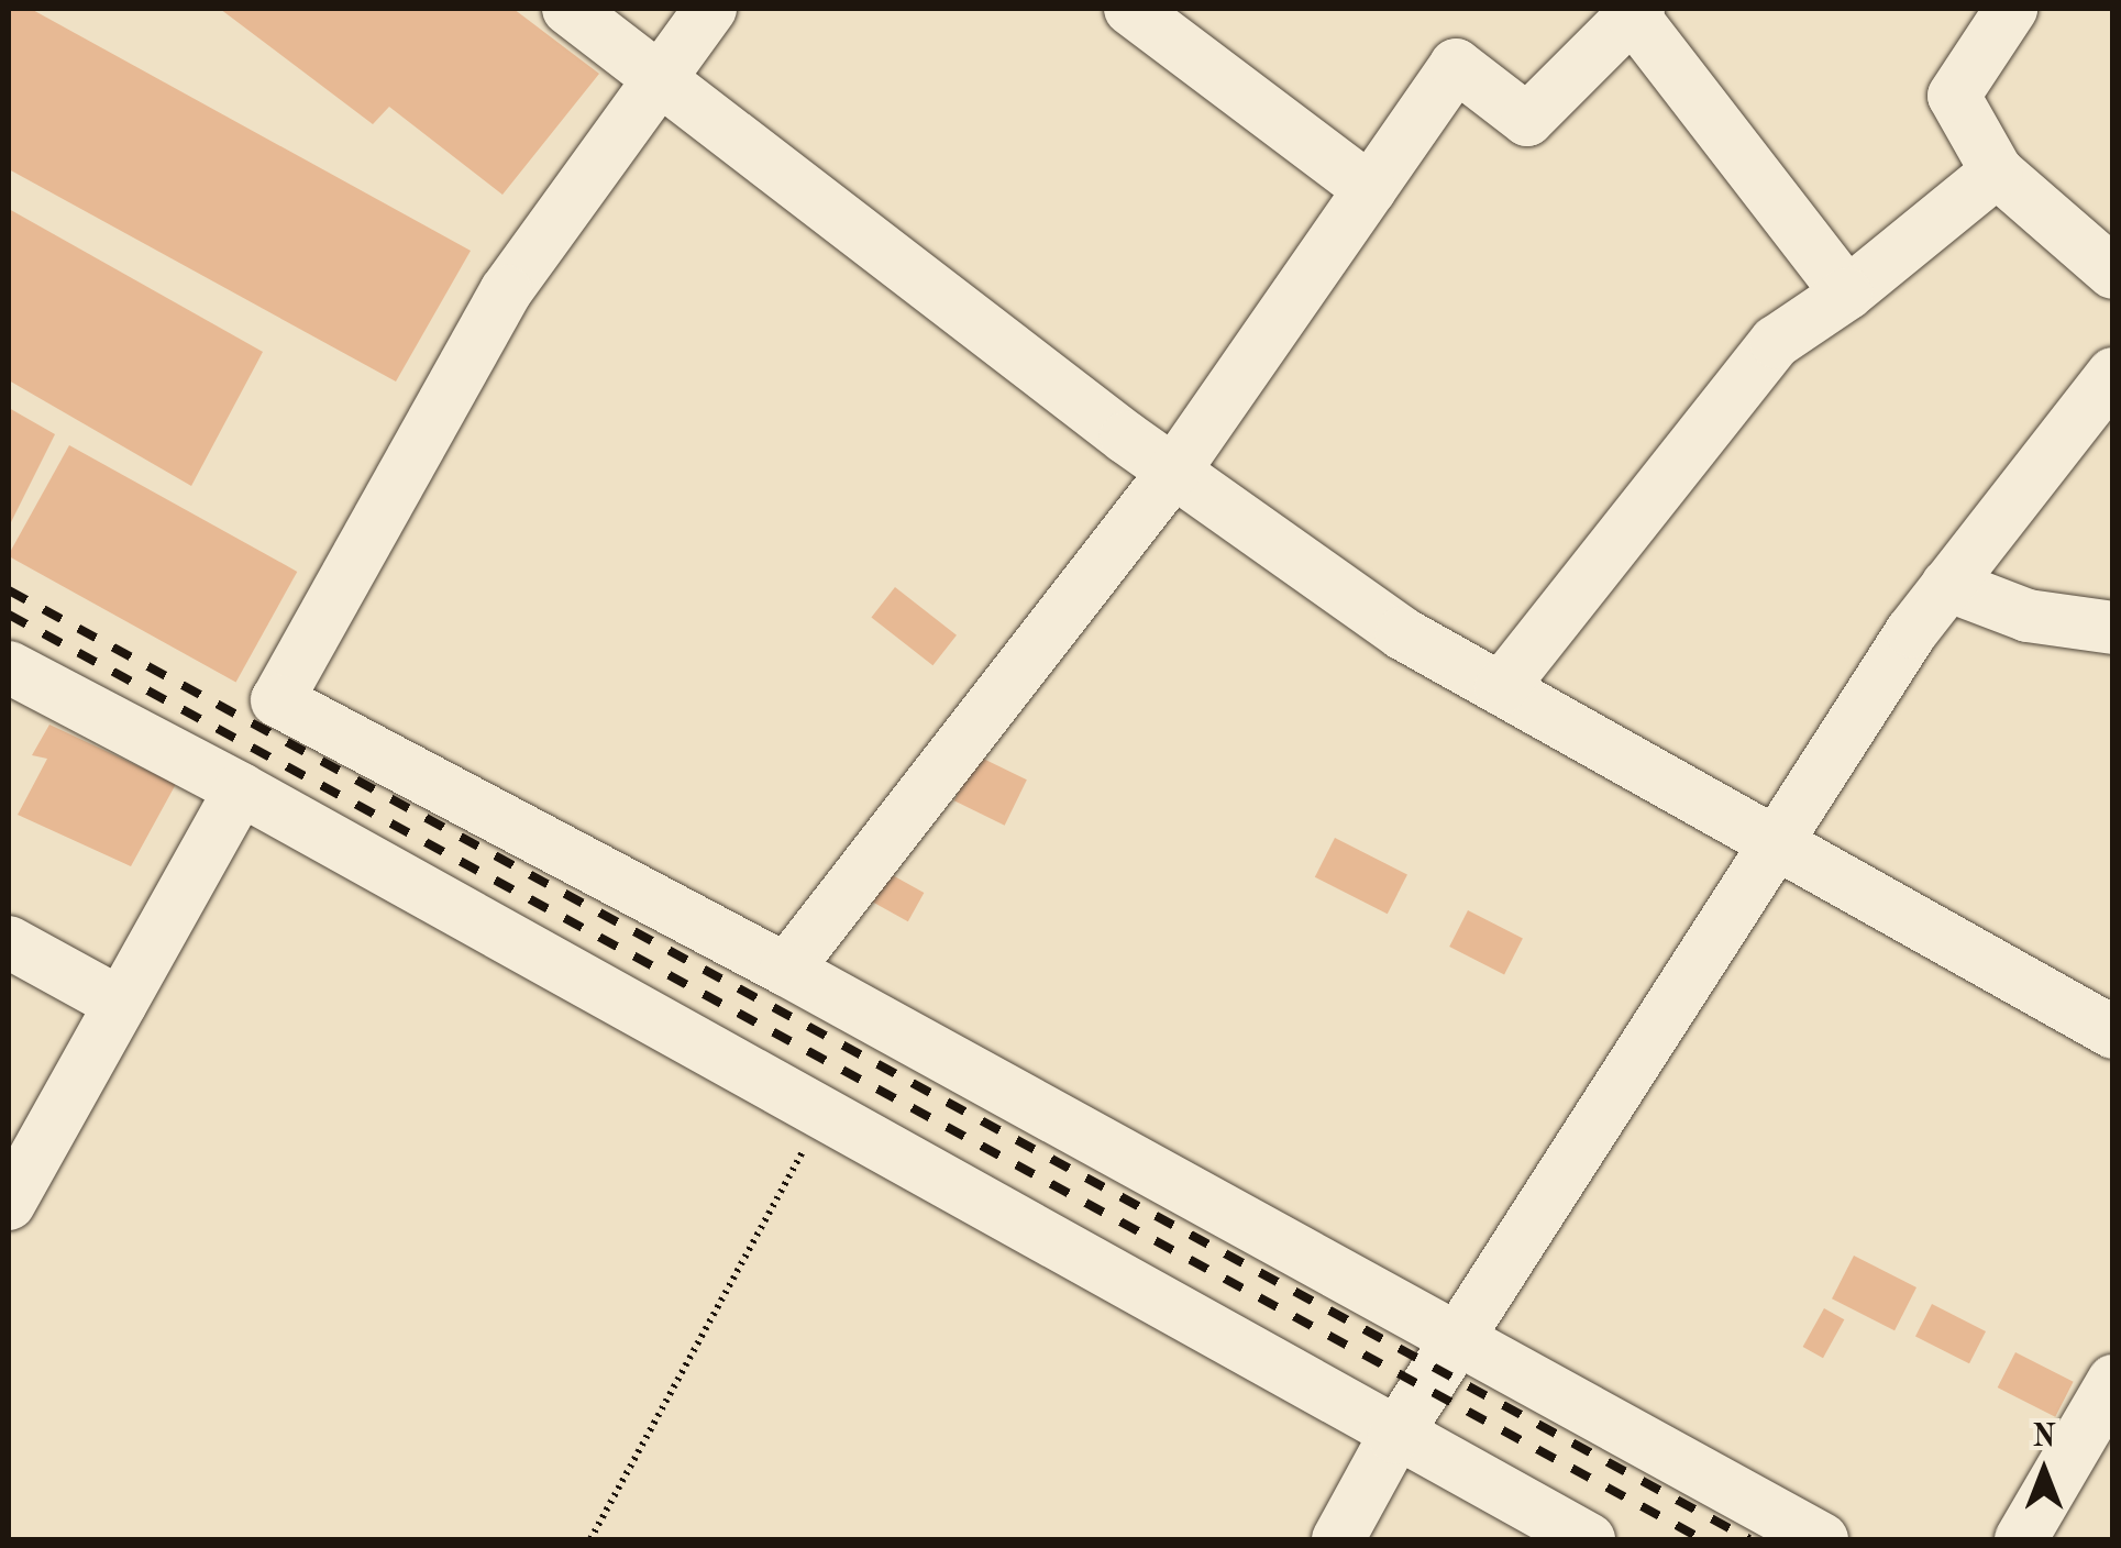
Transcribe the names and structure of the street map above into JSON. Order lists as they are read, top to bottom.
{
  "north": "top"
}
